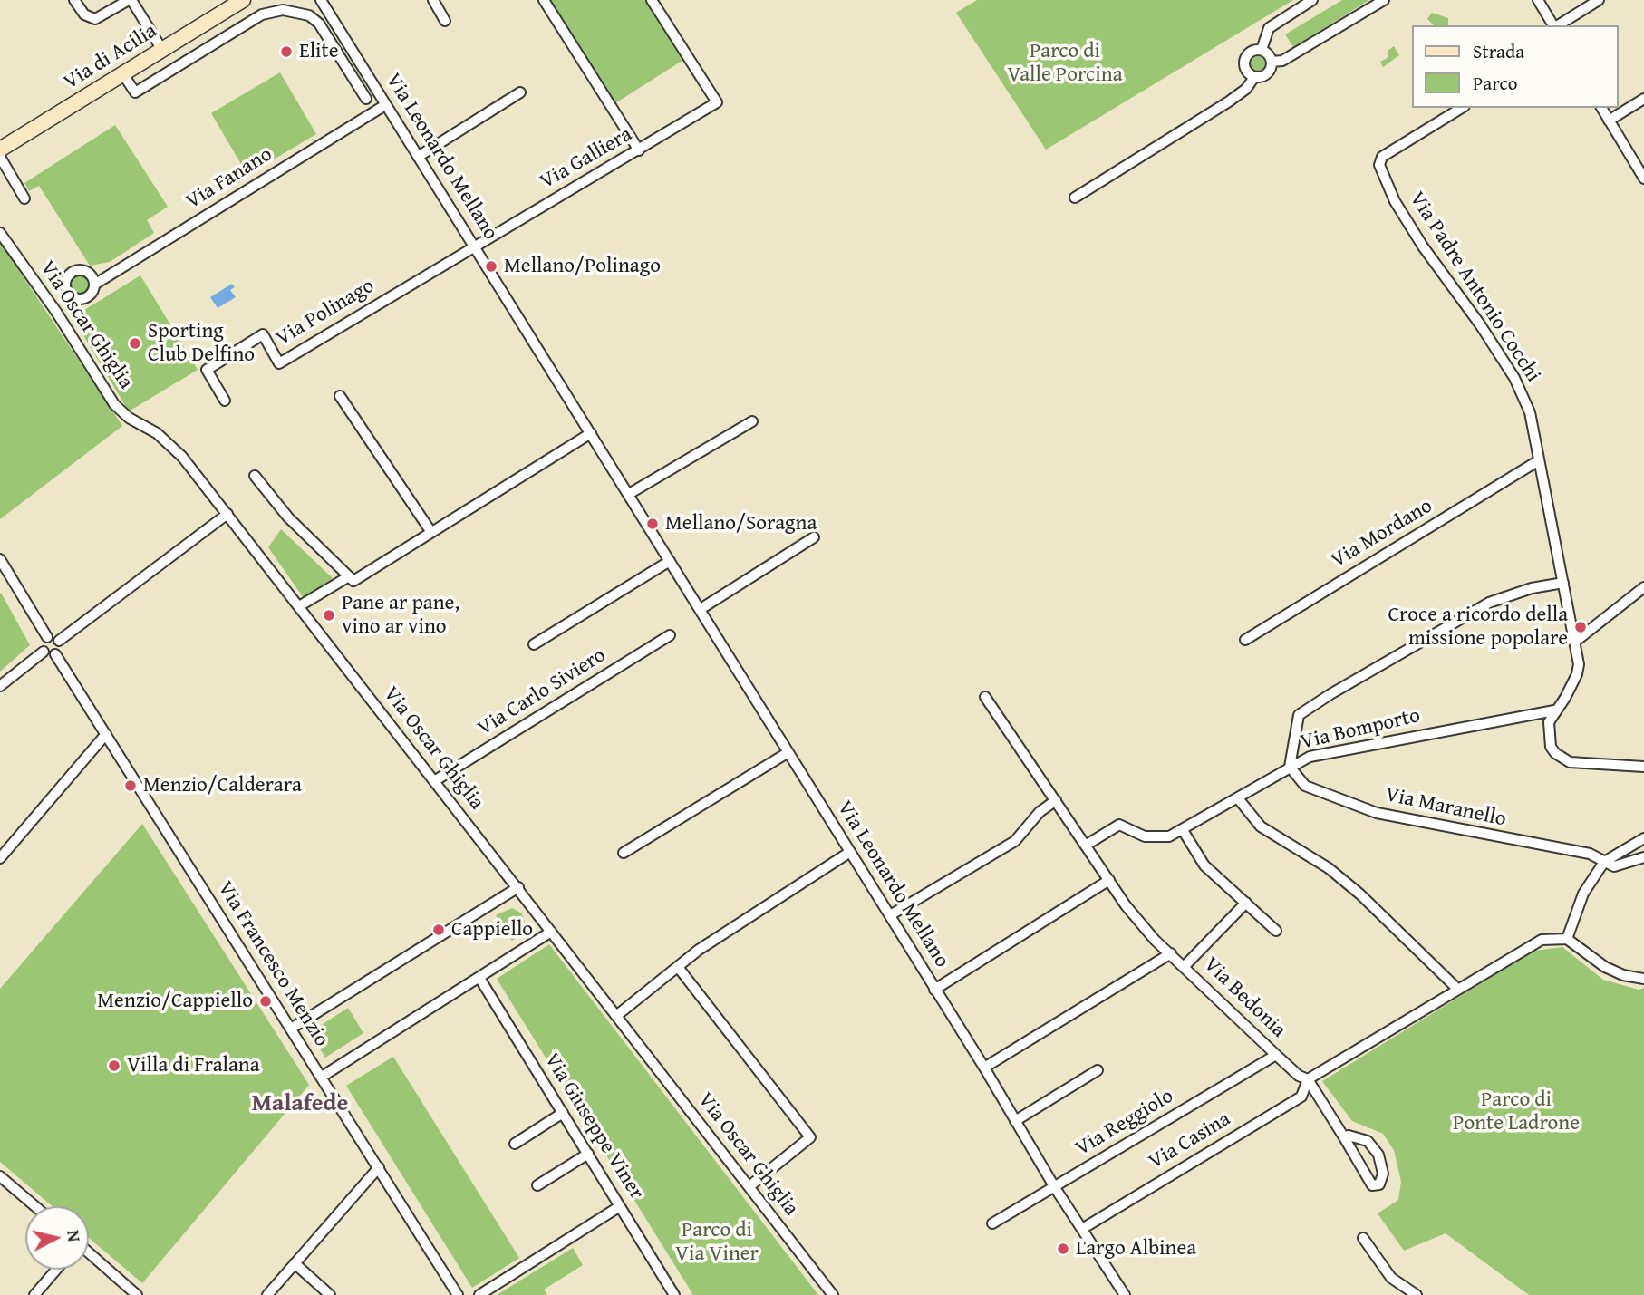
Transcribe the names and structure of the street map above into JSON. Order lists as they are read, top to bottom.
{
  "streets": {
    "street": [
      "Via di Acilia",
      "Via Leonardo Mellano",
      "Via Galliera",
      "Via Fanano",
      "Via Padre Antonio Cocchi",
      "Via Polinago",
      "Via Oscar Ghiglia",
      "Via Mordano",
      "Via Carlo Siviero",
      "Via Bomporto",
      "Via Maranello",
      "Via Francesco Menzio",
      "Via Bedonia",
      "Via Reggiolo",
      "Via Giuseppe Viner",
      "Via Casina"
    ]
  },
  "crossings": [
    ["Via Leonardo Mellano", "Via Galliera"],
    ["Via Leonardo Mellano", "Via Fanano"],
    ["Via Leonardo Mellano", "Via Polinago"],
    ["Via Leonardo Mellano", "Via Reggiolo"],
    ["Via Leonardo Mellano", "Via Casina"],
    ["Via Galliera", "Via Polinago"],
    ["Via Padre Antonio Cocchi", "Via Mordano"],
    ["Via Padre Antonio Cocchi", "Via Bomporto"],
    ["Via Oscar Ghiglia", "Via Carlo Siviero"],
    ["Via Bomporto", "Via Maranello"],
    ["Via Bomporto", "Via Bedonia"],
    ["Via Bedonia", "Via Reggiolo"],
    ["Via Bedonia", "Via Casina"]
  ],
  "districts": ["Malafede"],
  "parks": ["Parco di Valle Porcina", "Parco di Ponte Ladrone", "Parco di Via Viner"],
  "places": [
    "Elite",
    "Mellano/Polinago",
    "Sporting Club Delfino",
    "Mellano/Soragna",
    "Pane ar pane, vino ar vino",
    "Croce a ricordo della missione popolare",
    "Menzio/Calderara",
    "Cappiello",
    "Menzio/Cappiello",
    "Villa di Fralana",
    "Largo Albinea"
  ],
  "legend": ["Strada", "Parco"],
  "north": "right"
}
